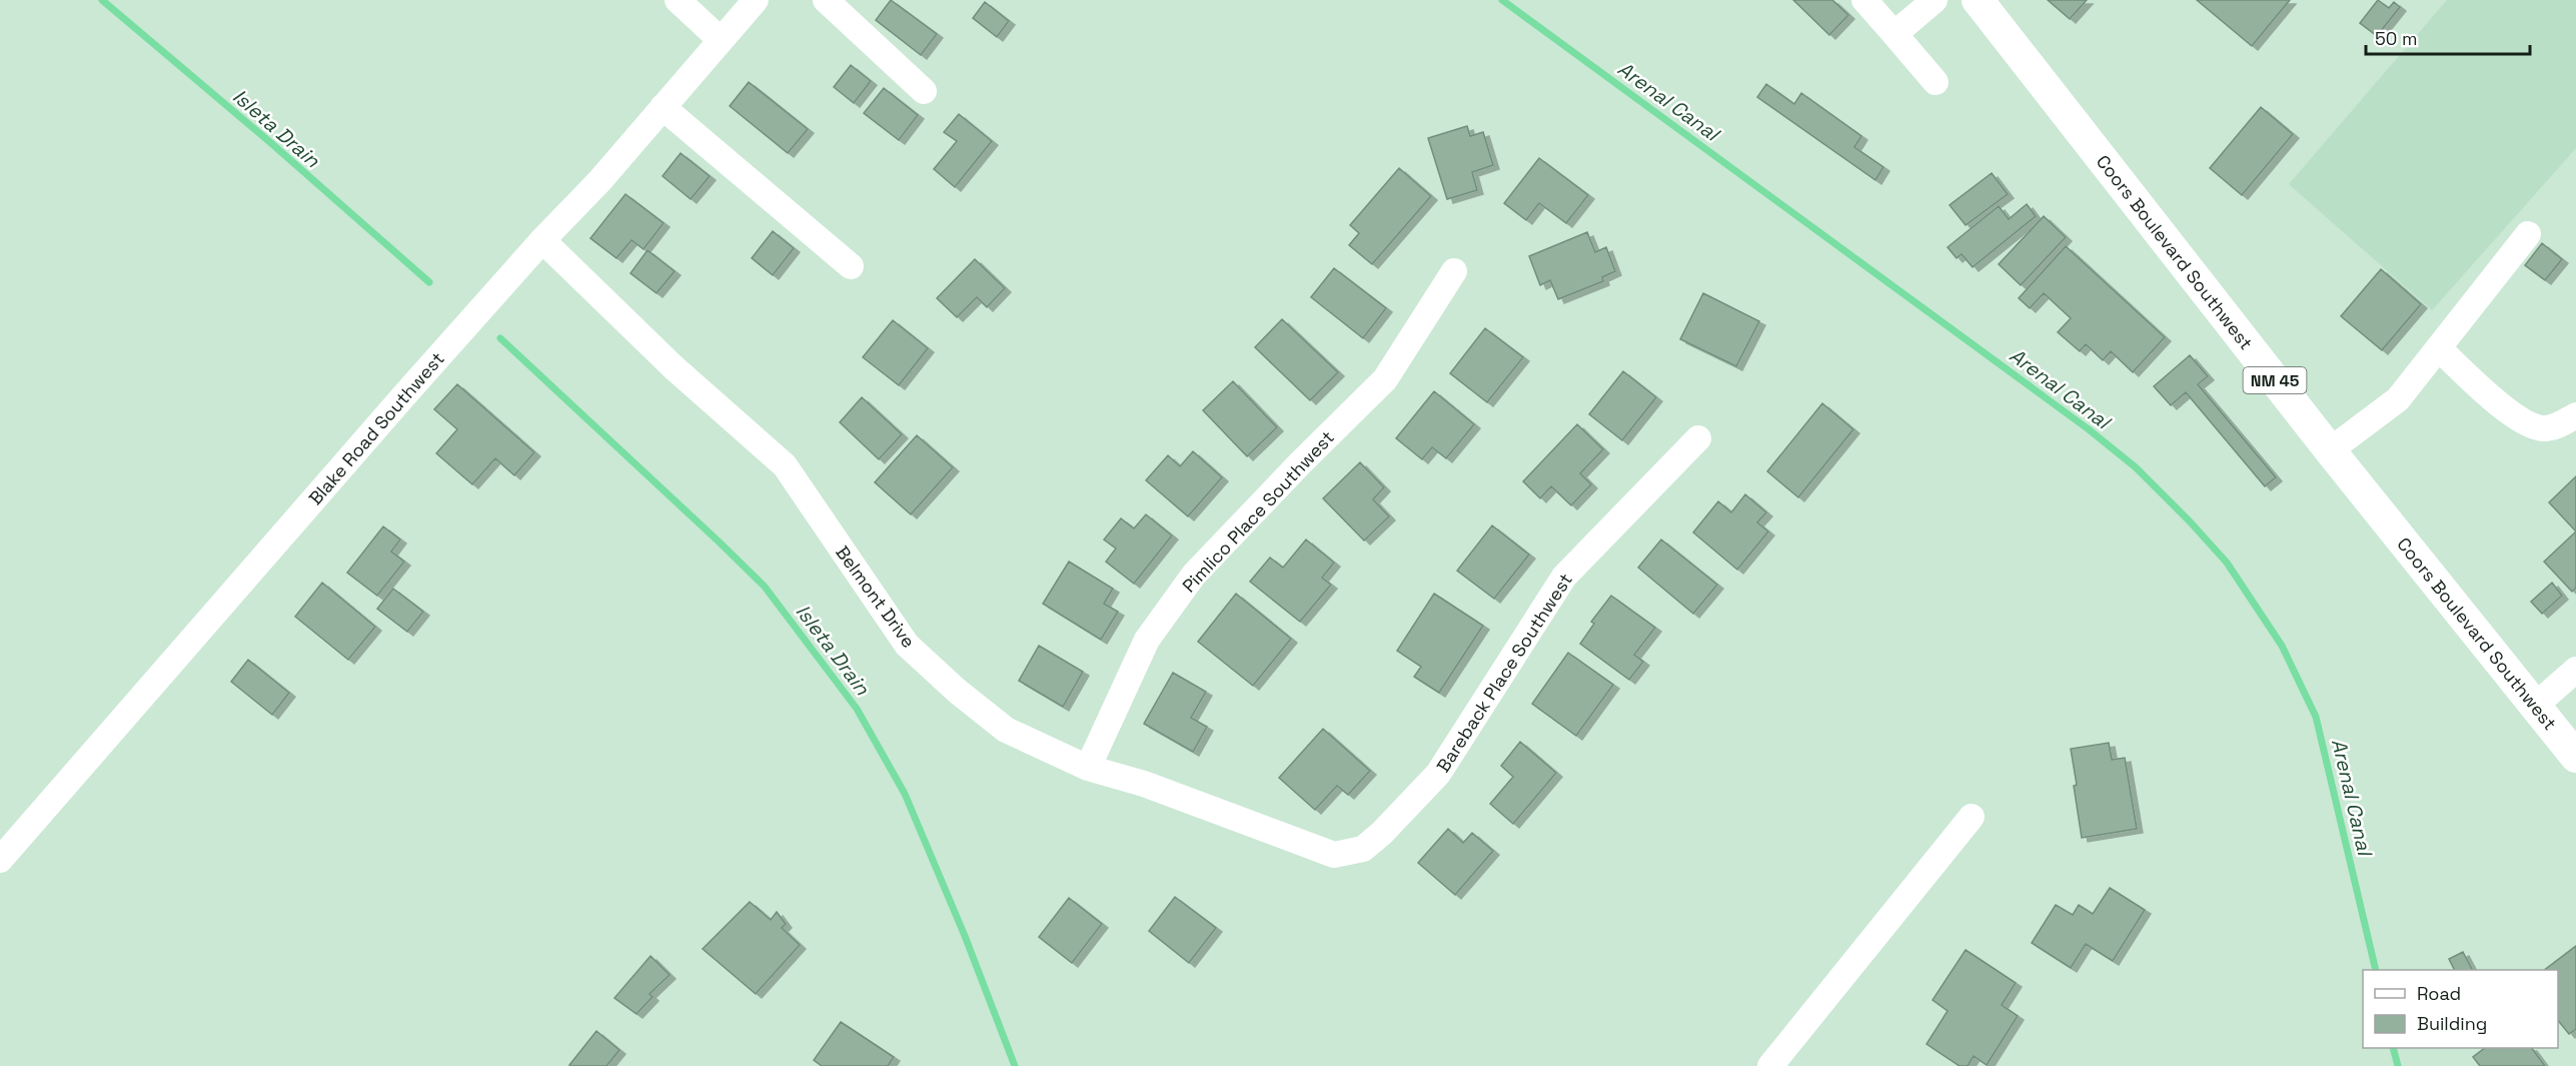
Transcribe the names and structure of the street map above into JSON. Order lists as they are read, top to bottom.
{
  "streets": {
    "main road": ["Coors Boulevard Southwest", "NM 45"],
    "street": [
      "Blake Road Southwest",
      "Pimlico Place Southwest",
      "Belmont Drive",
      "Bareback Place Southwest"
    ]
  },
  "crossings": [
    ["Blake Road Southwest", "Belmont Drive"],
    ["Pimlico Place Southwest", "Belmont Drive"],
    ["Belmont Drive", "Bareback Place Southwest"]
  ],
  "water": ["Arenal Canal", "Isleta Drain"],
  "legend": ["Road", "Building"],
  "scale_bar": "50 m"
}
